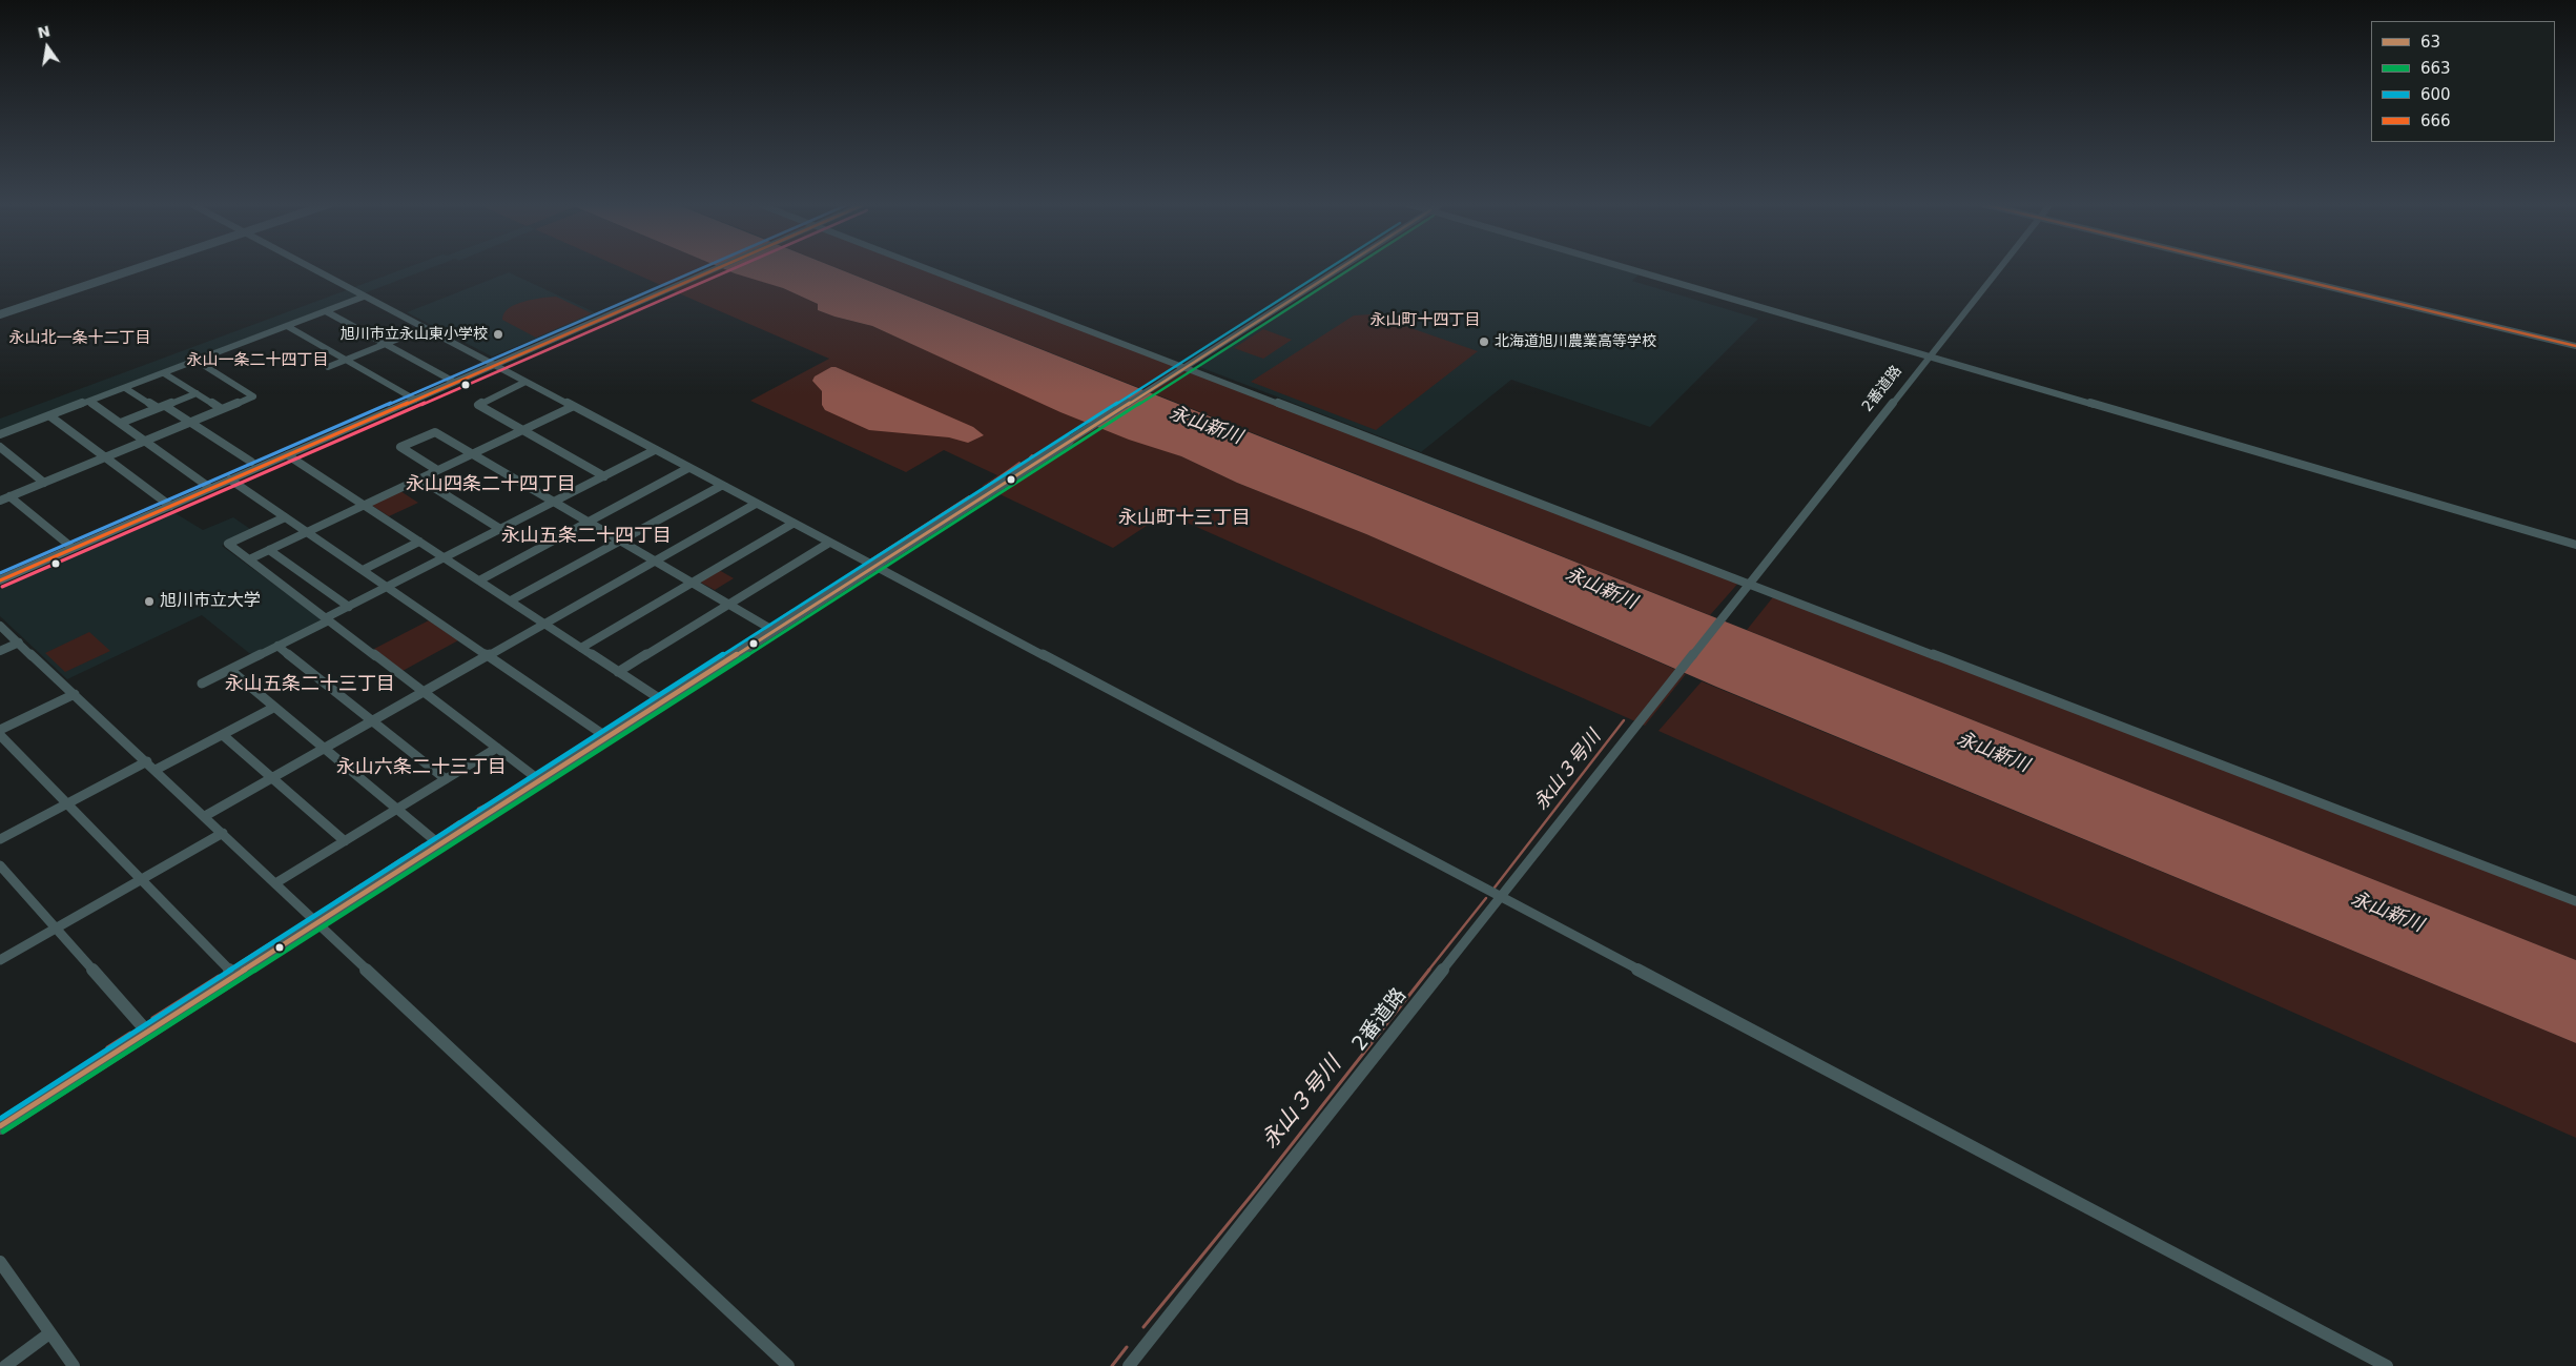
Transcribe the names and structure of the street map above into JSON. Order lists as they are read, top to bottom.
{
  "streets": {
    "street": ["2番道路"]
  },
  "districts": [
    "永山町十四丁目",
    "永山北一条十二丁目",
    "永山一条二十四丁目",
    "永山四条二十四丁目",
    "永山町十三丁目",
    "永山五条二十四丁目",
    "永山五条二十三丁目",
    "永山六条二十三丁目"
  ],
  "water": ["永山新川", "永山３号川"],
  "places": ["旭川市立永山東小学校", "北海道旭川農業高等学校", "旭川市立大学"],
  "lines": [
    "transit line 63",
    "transit line 663",
    "transit line 600",
    "transit line 666"
  ],
  "legend": [
    "63",
    "663",
    "600",
    "666"
  ],
  "north": "top"
}
